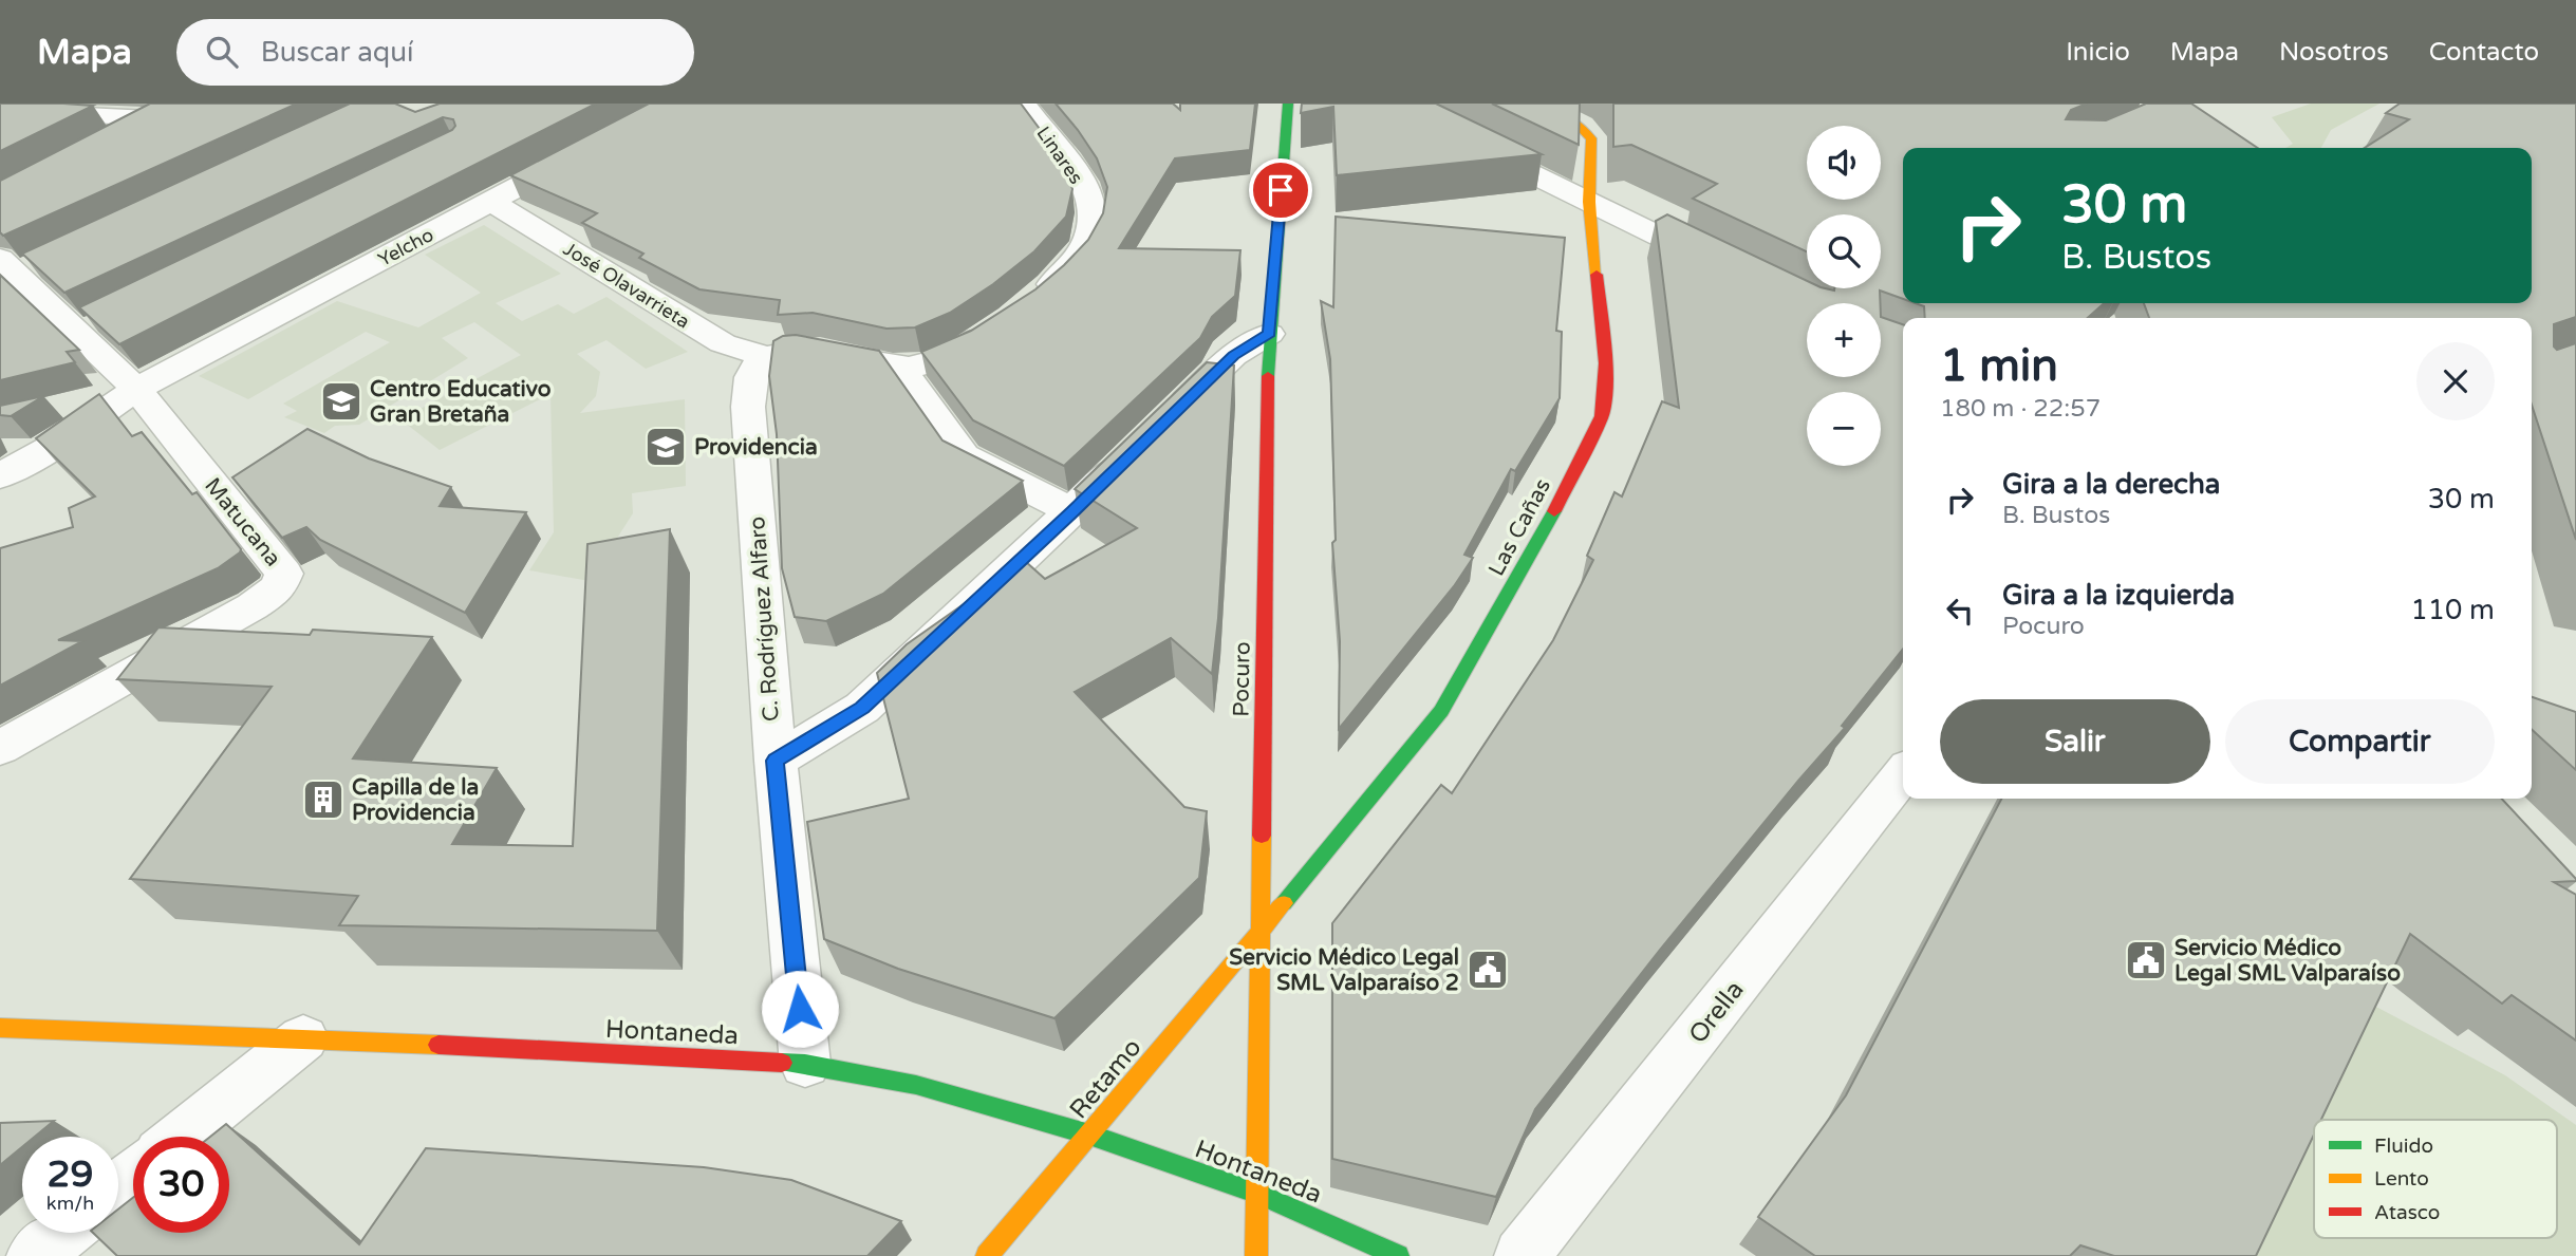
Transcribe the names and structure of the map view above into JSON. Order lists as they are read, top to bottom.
{
  "streets": {
    "street": [
      "Linares",
      "Yelcho",
      "José Olavarrieta",
      "Matucana",
      "Las Cañas",
      "C. Rodríguez Alfaro",
      "Pocuro",
      "Orella",
      "Hontaneda",
      "Retamo"
    ]
  },
  "crossings": [
    ["Yelcho", "José Olavarrieta"],
    ["Yelcho", "Matucana"],
    ["José Olavarrieta", "C. Rodríguez Alfaro"],
    ["Las Cañas", "Pocuro"],
    ["Las Cañas", "Retamo"],
    ["C. Rodríguez Alfaro", "Hontaneda"],
    ["Pocuro", "Hontaneda"],
    ["Pocuro", "Retamo"],
    ["Hontaneda", "Retamo"]
  ],
  "places": {
    "school or university": ["Centro Educativo Gran Bretaña", "Providencia"],
    "building": ["Capilla de la Providencia"],
    "public building": ["Servicio Médico Legal SML Valparaíso", "Servicio Médico Legal SML Valparaíso 2"]
  },
  "legend": ["Fluido", "Lento", "Atasco"],
  "page": {
    "header": "Mapa",
    "search": "Buscar aquí",
    "nav": [
      "Inicio",
      "Mapa",
      "Nosotros",
      "Contacto"
    ],
    "map_buttons": ["+", "−"],
    "turn": ["30 m", "B. Bustos"],
    "heading": ["1 min", "180 m · 22:57"],
    "list": [
      {
        "name": "Gira a la derecha",
        "note": "B. Bustos",
        "value": "30 m"
      },
      {
        "name": "Gira a la izquierda",
        "note": "Pocuro",
        "value": "110 m"
      }
    ],
    "buttons": ["Salir", "Compartir"],
    "speed": "29 km/h",
    "limit": "30"
  }
}
